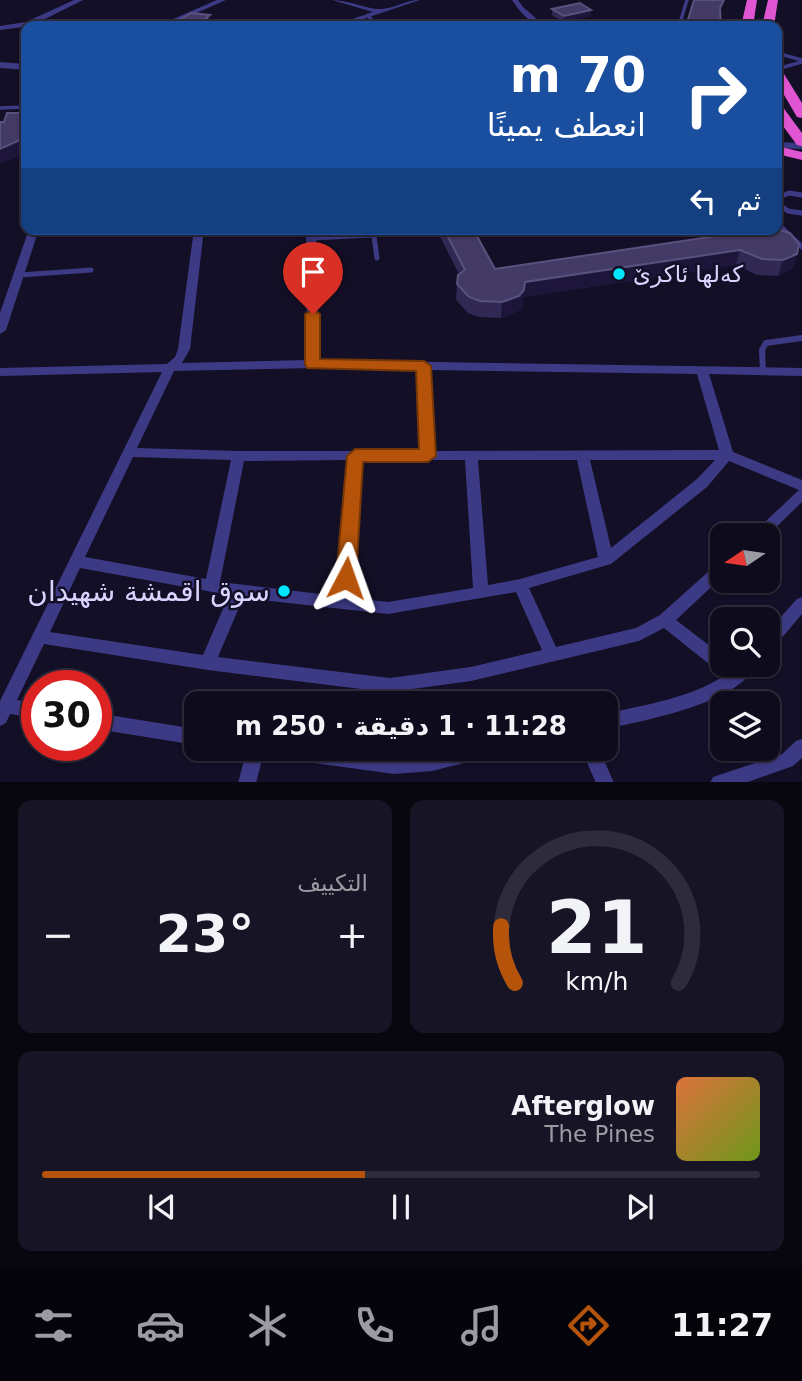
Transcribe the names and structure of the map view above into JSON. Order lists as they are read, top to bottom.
{
  "places": ["کەلها ئاکرێ", "سوق اقمشة شهيدان"],
  "north": "left",
  "page": {
    "turn": ["70 m", "انعطف يمينًا"],
    "then": "ثم",
    "limit": "30",
    "trip": "11:28 · 1 دقيقة · 250 m",
    "tile": "التكييف",
    "heat": ["−", "23°", "+"],
    "song": ["Afterglow", "The Pines"],
    "tabs": "11:27",
    "gauge": ["21", "km/h"]
  }
}
